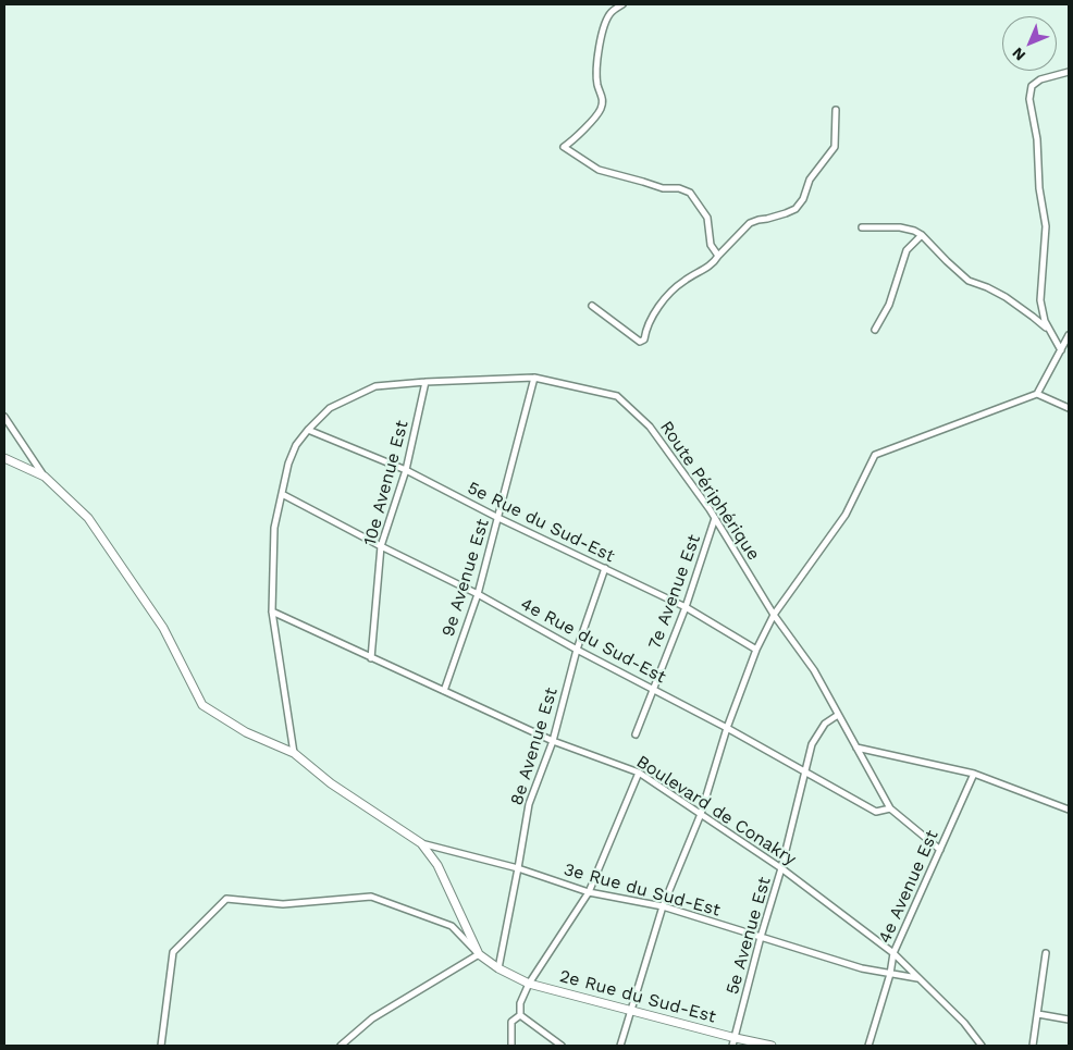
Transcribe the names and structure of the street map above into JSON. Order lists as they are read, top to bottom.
{
  "streets": {
    "street": [
      "10e Avenue Est",
      "Route Périphérique",
      "5e Rue du Sud-Est",
      "9e Avenue Est",
      "7e Avenue Est",
      "4e Rue du Sud-Est",
      "8e Avenue Est",
      "Boulevard de Conakry",
      "4e Avenue Est",
      "3e Rue du Sud-Est",
      "5e Avenue Est",
      "2e Rue du Sud-Est"
    ]
  },
  "crossings": [
    ["10e Avenue Est", "Route Périphérique"],
    ["10e Avenue Est", "5e Rue du Sud-Est"],
    ["10e Avenue Est", "4e Rue du Sud-Est"],
    ["10e Avenue Est", "Boulevard de Conakry"],
    ["Route Périphérique", "5e Rue du Sud-Est"],
    ["Route Périphérique", "9e Avenue Est"],
    ["Route Périphérique", "7e Avenue Est"],
    ["Route Périphérique", "4e Rue du Sud-Est"],
    ["Route Périphérique", "Boulevard de Conakry"],
    ["Route Périphérique", "4e Avenue Est"],
    ["Route Périphérique", "5e Avenue Est"],
    ["5e Rue du Sud-Est", "9e Avenue Est"],
    ["5e Rue du Sud-Est", "7e Avenue Est"],
    ["5e Rue du Sud-Est", "8e Avenue Est"],
    ["9e Avenue Est", "4e Rue du Sud-Est"],
    ["9e Avenue Est", "Boulevard de Conakry"],
    ["7e Avenue Est", "4e Rue du Sud-Est"],
    ["4e Rue du Sud-Est", "8e Avenue Est"],
    ["4e Rue du Sud-Est", "5e Avenue Est"],
    ["8e Avenue Est", "Boulevard de Conakry"],
    ["8e Avenue Est", "3e Rue du Sud-Est"],
    ["8e Avenue Est", "2e Rue du Sud-Est"],
    ["Boulevard de Conakry", "4e Avenue Est"],
    ["Boulevard de Conakry", "3e Rue du Sud-Est"],
    ["Boulevard de Conakry", "5e Avenue Est"],
    ["4e Avenue Est", "3e Rue du Sud-Est"],
    ["3e Rue du Sud-Est", "5e Avenue Est"],
    ["5e Avenue Est", "2e Rue du Sud-Est"]
  ],
  "north": "bottom left"
}
